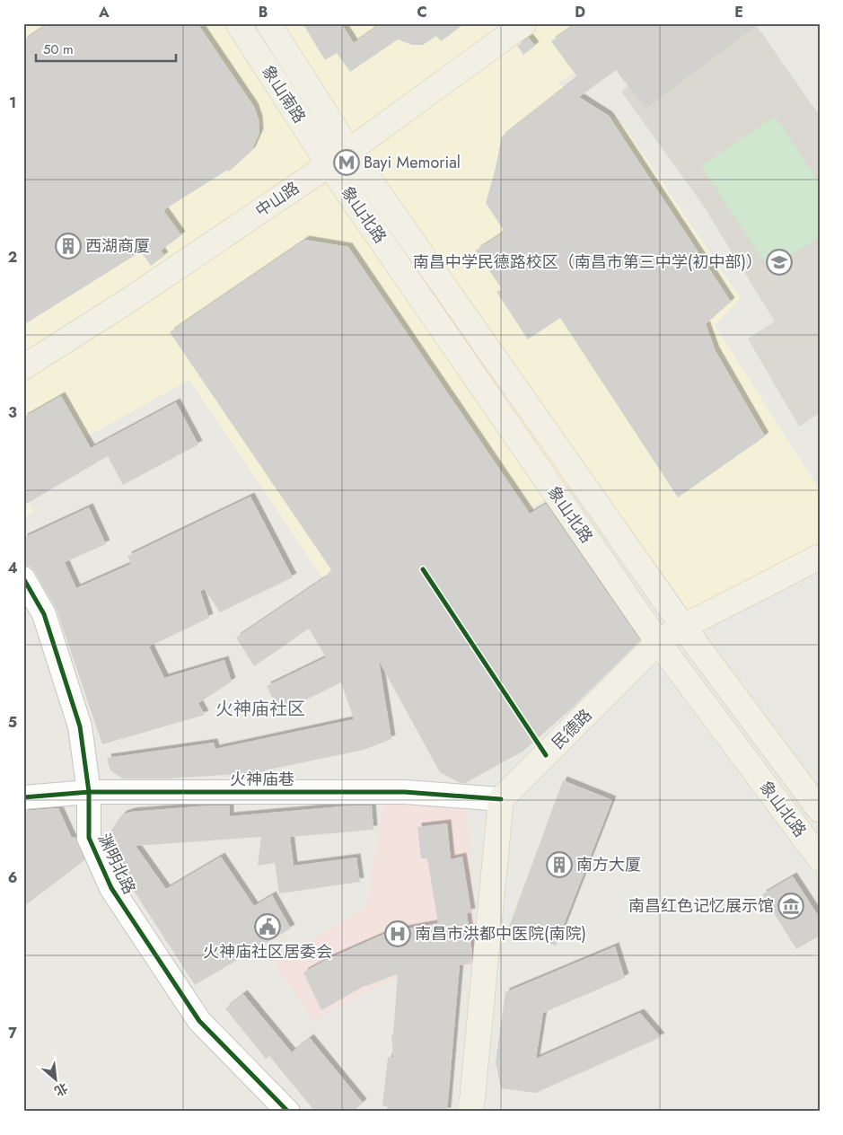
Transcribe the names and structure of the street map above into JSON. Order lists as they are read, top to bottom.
{
  "streets": {
    "main road": [
      "象山南路",
      "中山路",
      "象山北路",
      "民德路"
    ],
    "street": ["火神庙巷", "渊明北路"]
  },
  "crossings": [
    ["象山南路", "中山路"],
    ["象山南路", "象山北路"],
    ["中山路", "象山北路"],
    ["象山北路", "民德路"],
    ["民德路", "火神庙巷"],
    ["火神庙巷", "渊明北路"]
  ],
  "districts": ["火神庙社区"],
  "places": {
    "metro station": ["Bayi Memorial"],
    "building": ["西湖商厦", "南方大厦"],
    "school or university": ["南昌中学民德路校区（南昌市第三中学(初中部)）"],
    "museum": ["南昌红色记忆展示馆"],
    "public building": ["火神庙社区居委会"],
    "hospital": ["南昌市洪都中医院(南院)"]
  },
  "scale_bar": "50 m",
  "north": "bottom right",
  "grid": {
    "columns": [
      "A",
      "B",
      "C",
      "D",
      "E"
    ],
    "rows": [
      "1",
      "2",
      "3",
      "4",
      "5",
      "6",
      "7"
    ]
  }
}
